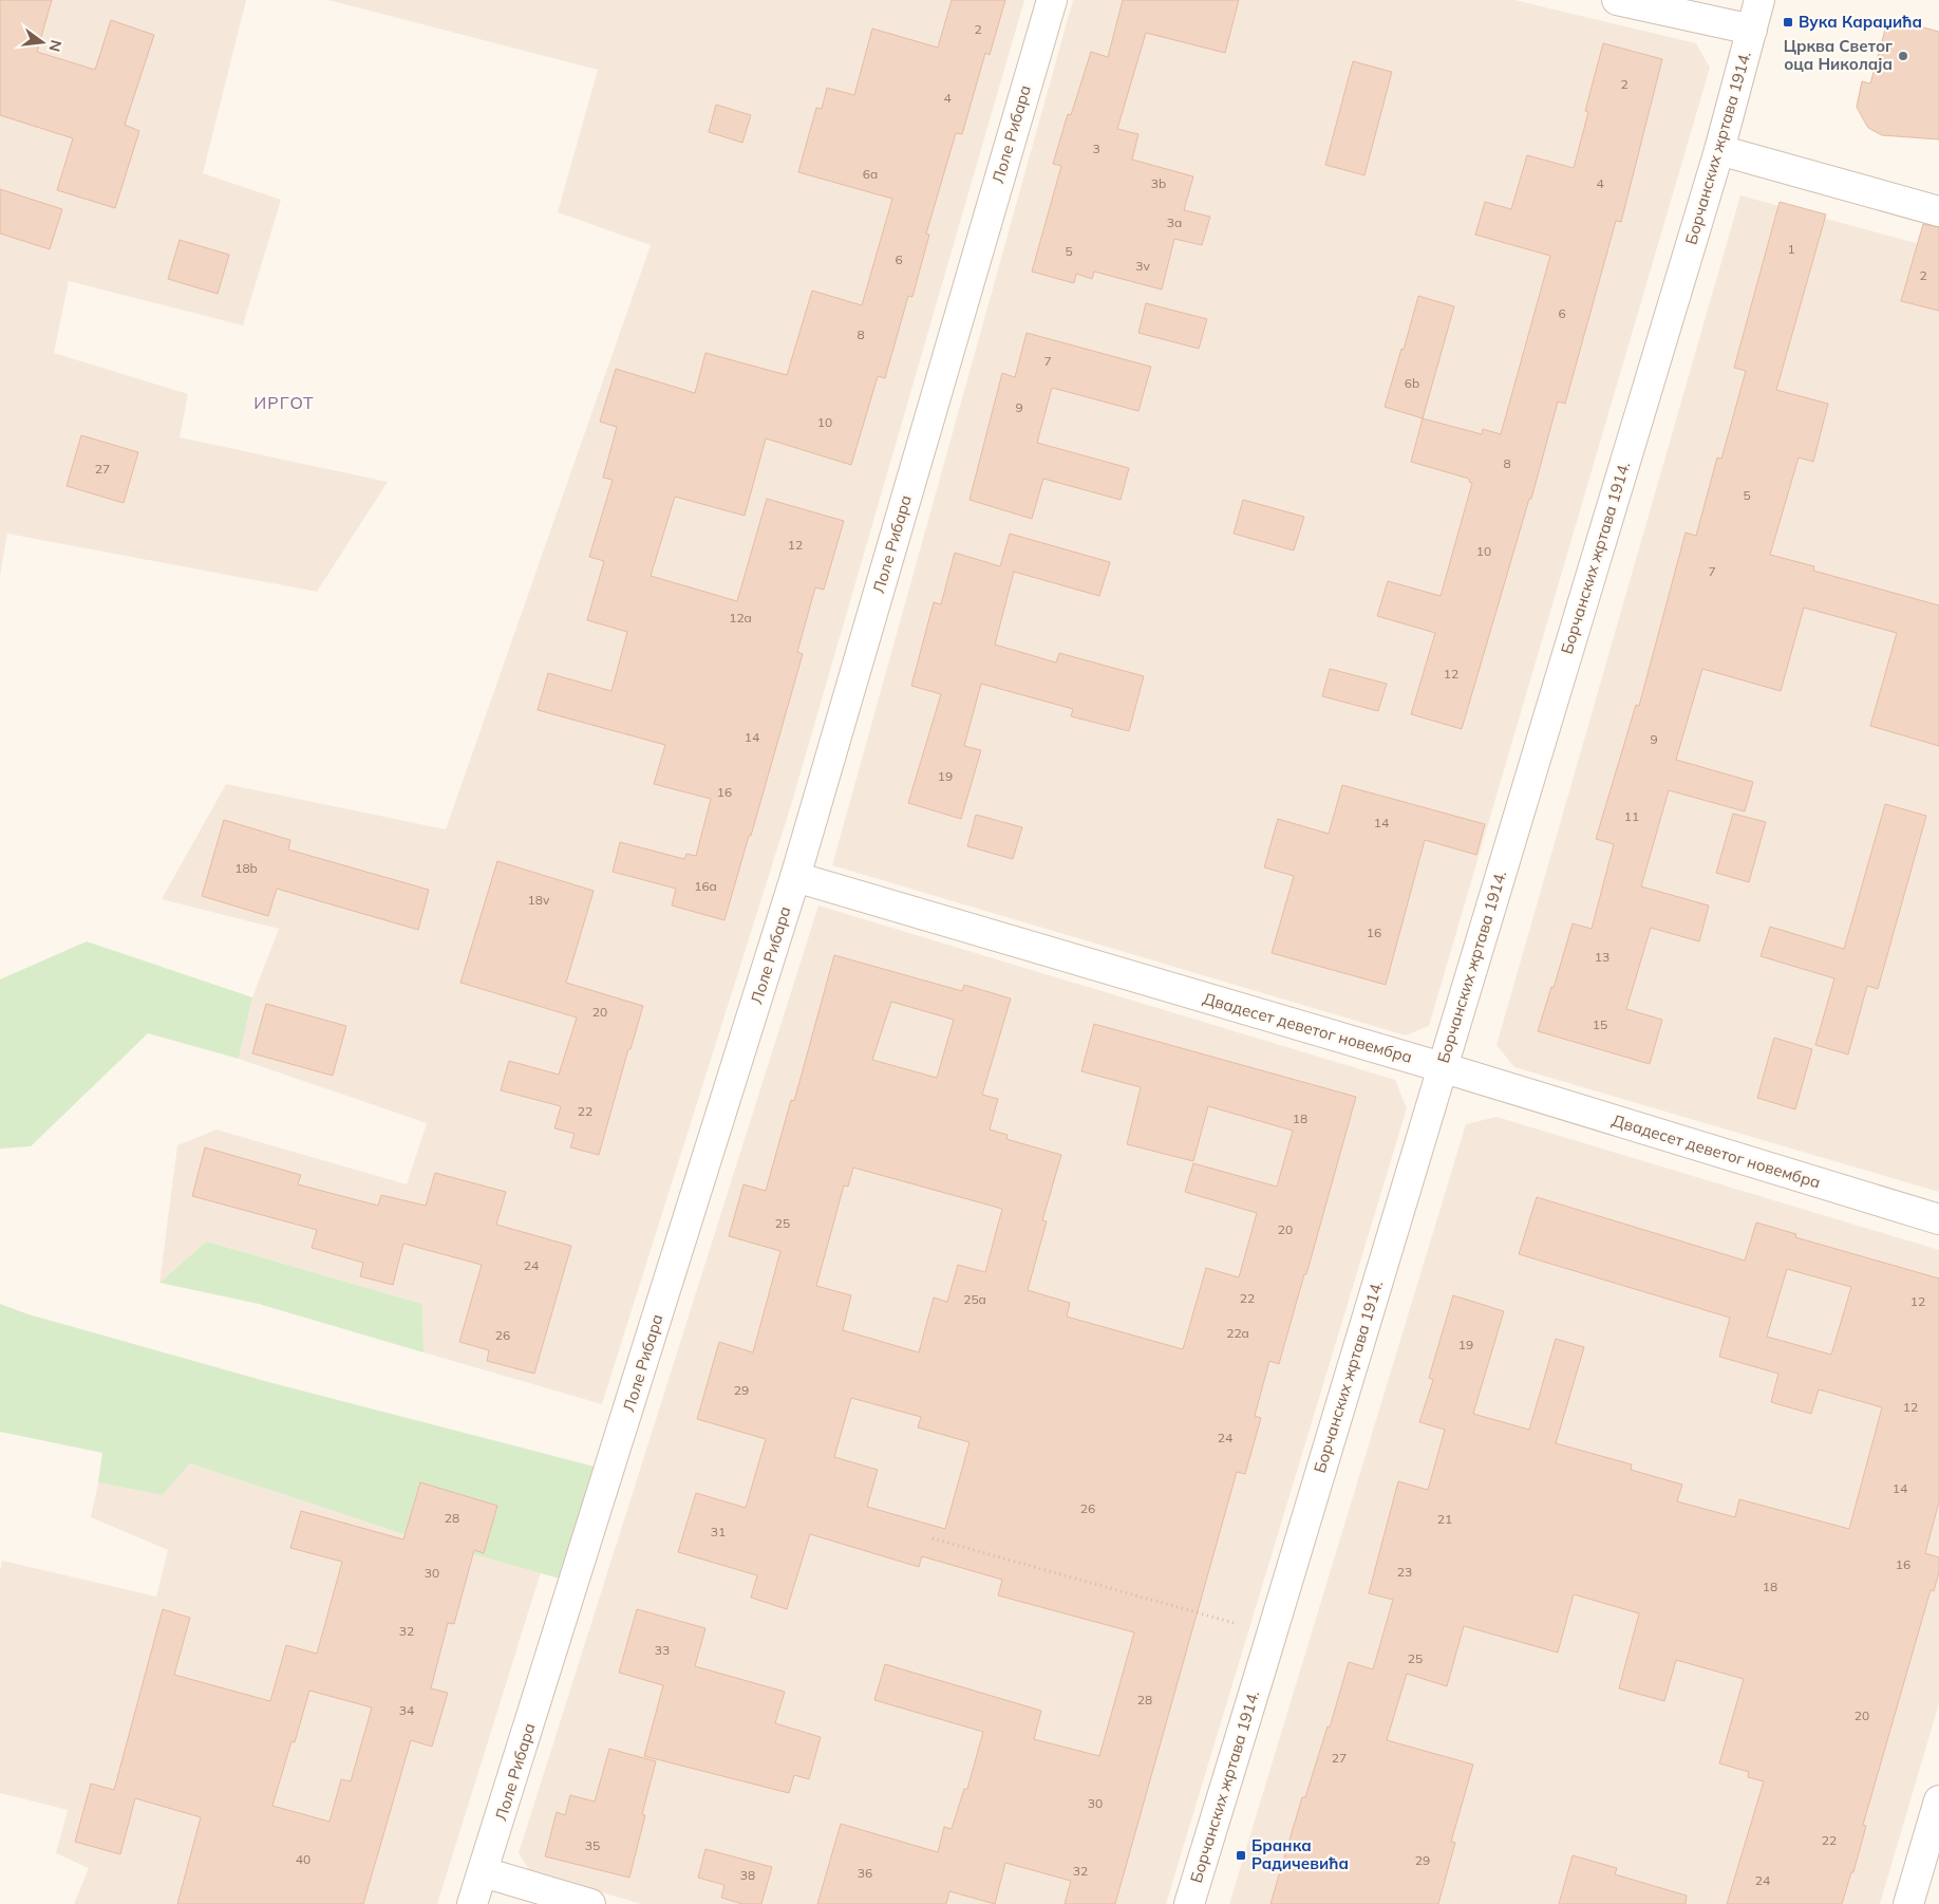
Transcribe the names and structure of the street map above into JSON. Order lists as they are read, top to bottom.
{
  "streets": {
    "street": ["Лоле Рибара", "Борчанских жртава 1914.", "Двадесет деветог новембра"]
  },
  "crossings": [
    ["Лоле Рибара", "Двадесет деветог новембра"],
    ["Борчанских жртава 1914.", "Двадесет деветог новембра"]
  ],
  "districts": ["ИРГОТ"],
  "places": {
    "transit": ["Вука Караџића", "Бранка Радичевића"],
    "other": ["Црква Светог оца Николаја"]
  },
  "house_numbers": [
    "2",
    "2",
    "4",
    "3",
    "6a",
    "3b",
    "4",
    "3a",
    "1",
    "5",
    "6",
    "3v",
    "2",
    "6",
    "8",
    "7",
    "6b",
    "9",
    "10",
    "8",
    "27",
    "5",
    "12",
    "10",
    "7",
    "12a",
    "12",
    "14",
    "9",
    "19",
    "16",
    "11",
    "14",
    "18b",
    "16a",
    "18v",
    "16",
    "13",
    "20",
    "15",
    "22",
    "18",
    "25",
    "20",
    "24",
    "22",
    "25a",
    "12",
    "22a",
    "26",
    "19",
    "29",
    "12",
    "24",
    "14",
    "26",
    "28",
    "21",
    "31",
    "16",
    "23",
    "30",
    "18",
    "32",
    "33",
    "25",
    "28",
    "34",
    "20",
    "27",
    "30",
    "22",
    "35",
    "40",
    "29",
    "32",
    "36",
    "38",
    "24"
  ],
  "north": "right"
}
